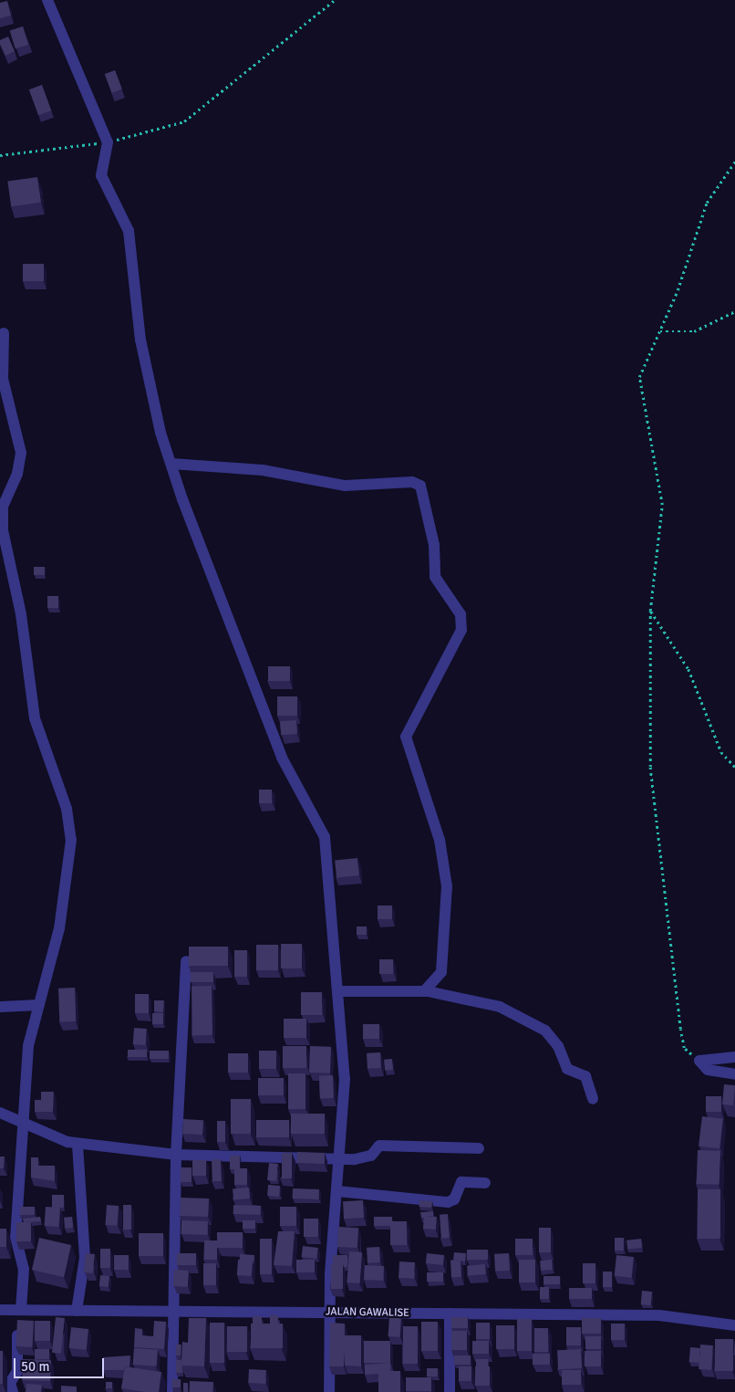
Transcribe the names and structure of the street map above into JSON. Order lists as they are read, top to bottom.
{
  "streets": {
    "street": ["JALAN GAWALISE"]
  },
  "scale_bar": "50 m"
}
